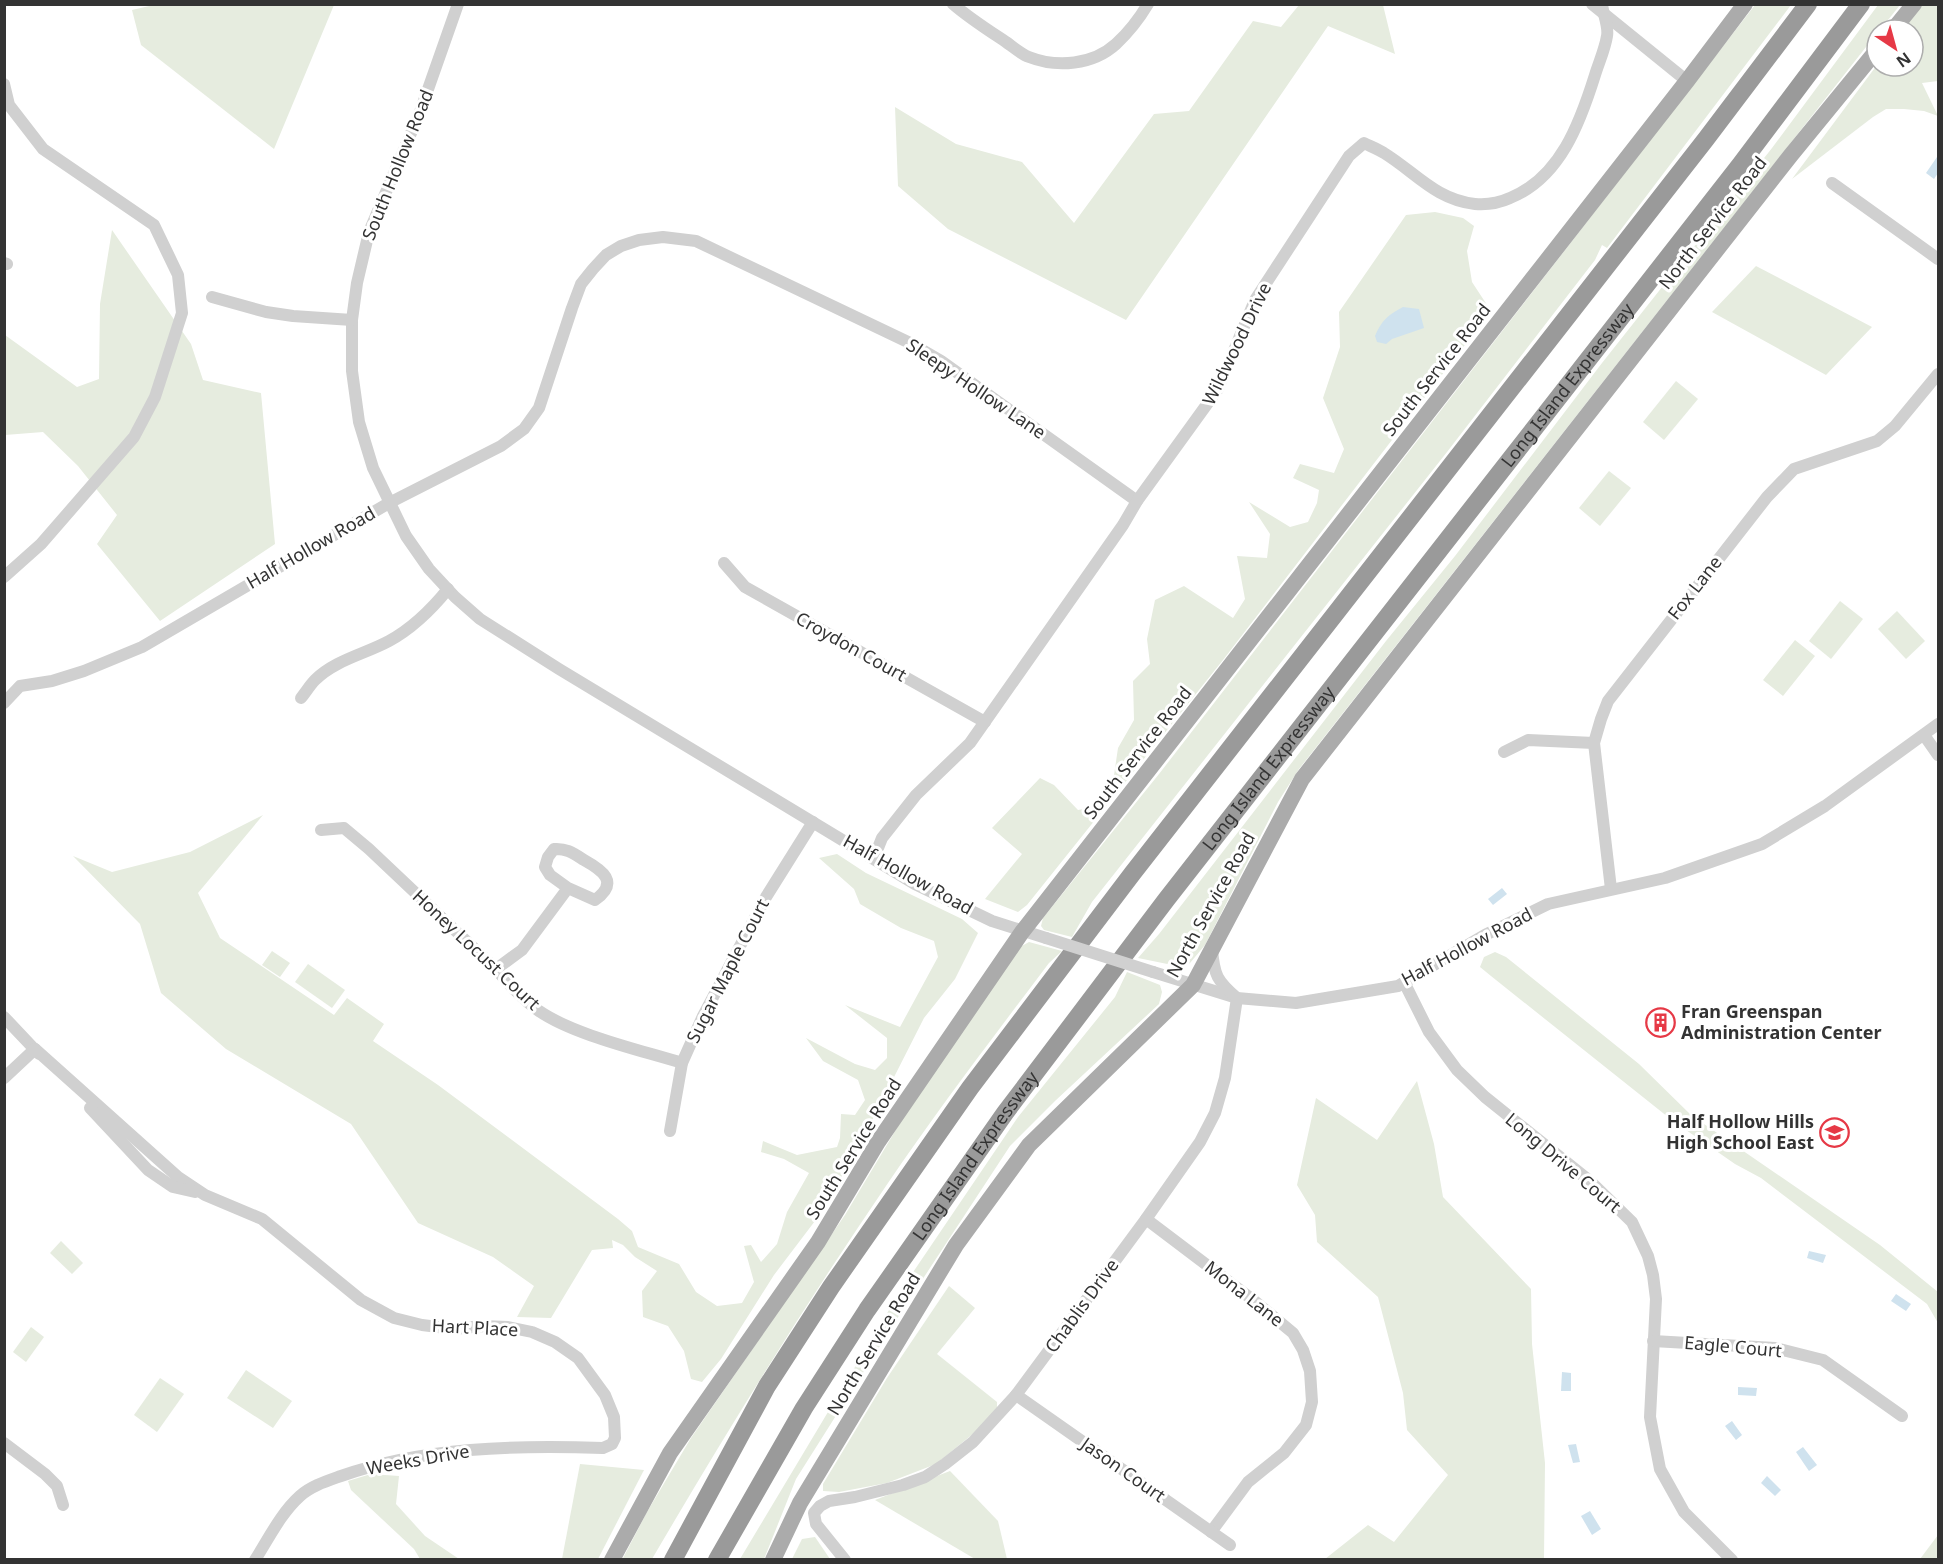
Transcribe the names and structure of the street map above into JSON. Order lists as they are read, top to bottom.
{
  "streets": {
    "highway": ["Long Island Expressway"],
    "main road": ["North Service Road", "South Service Road"],
    "street": [
      "South Hollow Road",
      "Wildwood Drive",
      "Sleepy Hollow Lane",
      "Half Hollow Road",
      "Fox Lane",
      "Croydon Court",
      "Honey Locust Court",
      "Sugar Maple Court",
      "Long Drive Court",
      "Mona Lane",
      "Chablis Drive",
      "Hart Place",
      "Eagle Court",
      "Weeks Drive",
      "Jason Court"
    ]
  },
  "crossings": [
    ["South Hollow Road", "Sleepy Hollow Lane"],
    ["South Hollow Road", "Half Hollow Road"],
    ["North Service Road", "Half Hollow Road"],
    ["Wildwood Drive", "Sleepy Hollow Lane"],
    ["Wildwood Drive", "Half Hollow Road"],
    ["Wildwood Drive", "Croydon Court"],
    ["South Service Road", "Half Hollow Road"],
    ["Sleepy Hollow Lane", "Half Hollow Road"],
    ["Half Hollow Road", "Fox Lane"],
    ["Half Hollow Road", "Sugar Maple Court"],
    ["Half Hollow Road", "Long Drive Court"],
    ["Half Hollow Road", "Chablis Drive"],
    ["Honey Locust Court", "Sugar Maple Court"],
    ["Long Drive Court", "Eagle Court"],
    ["Mona Lane", "Chablis Drive"],
    ["Mona Lane", "Jason Court"],
    ["Chablis Drive", "Jason Court"],
    ["Hart Place", "Weeks Drive"]
  ],
  "places": {
    "building": ["Fran Greenspan Administration Center"],
    "school or university": ["Half Hollow Hills High School East"]
  },
  "north": "bottom right"
}
